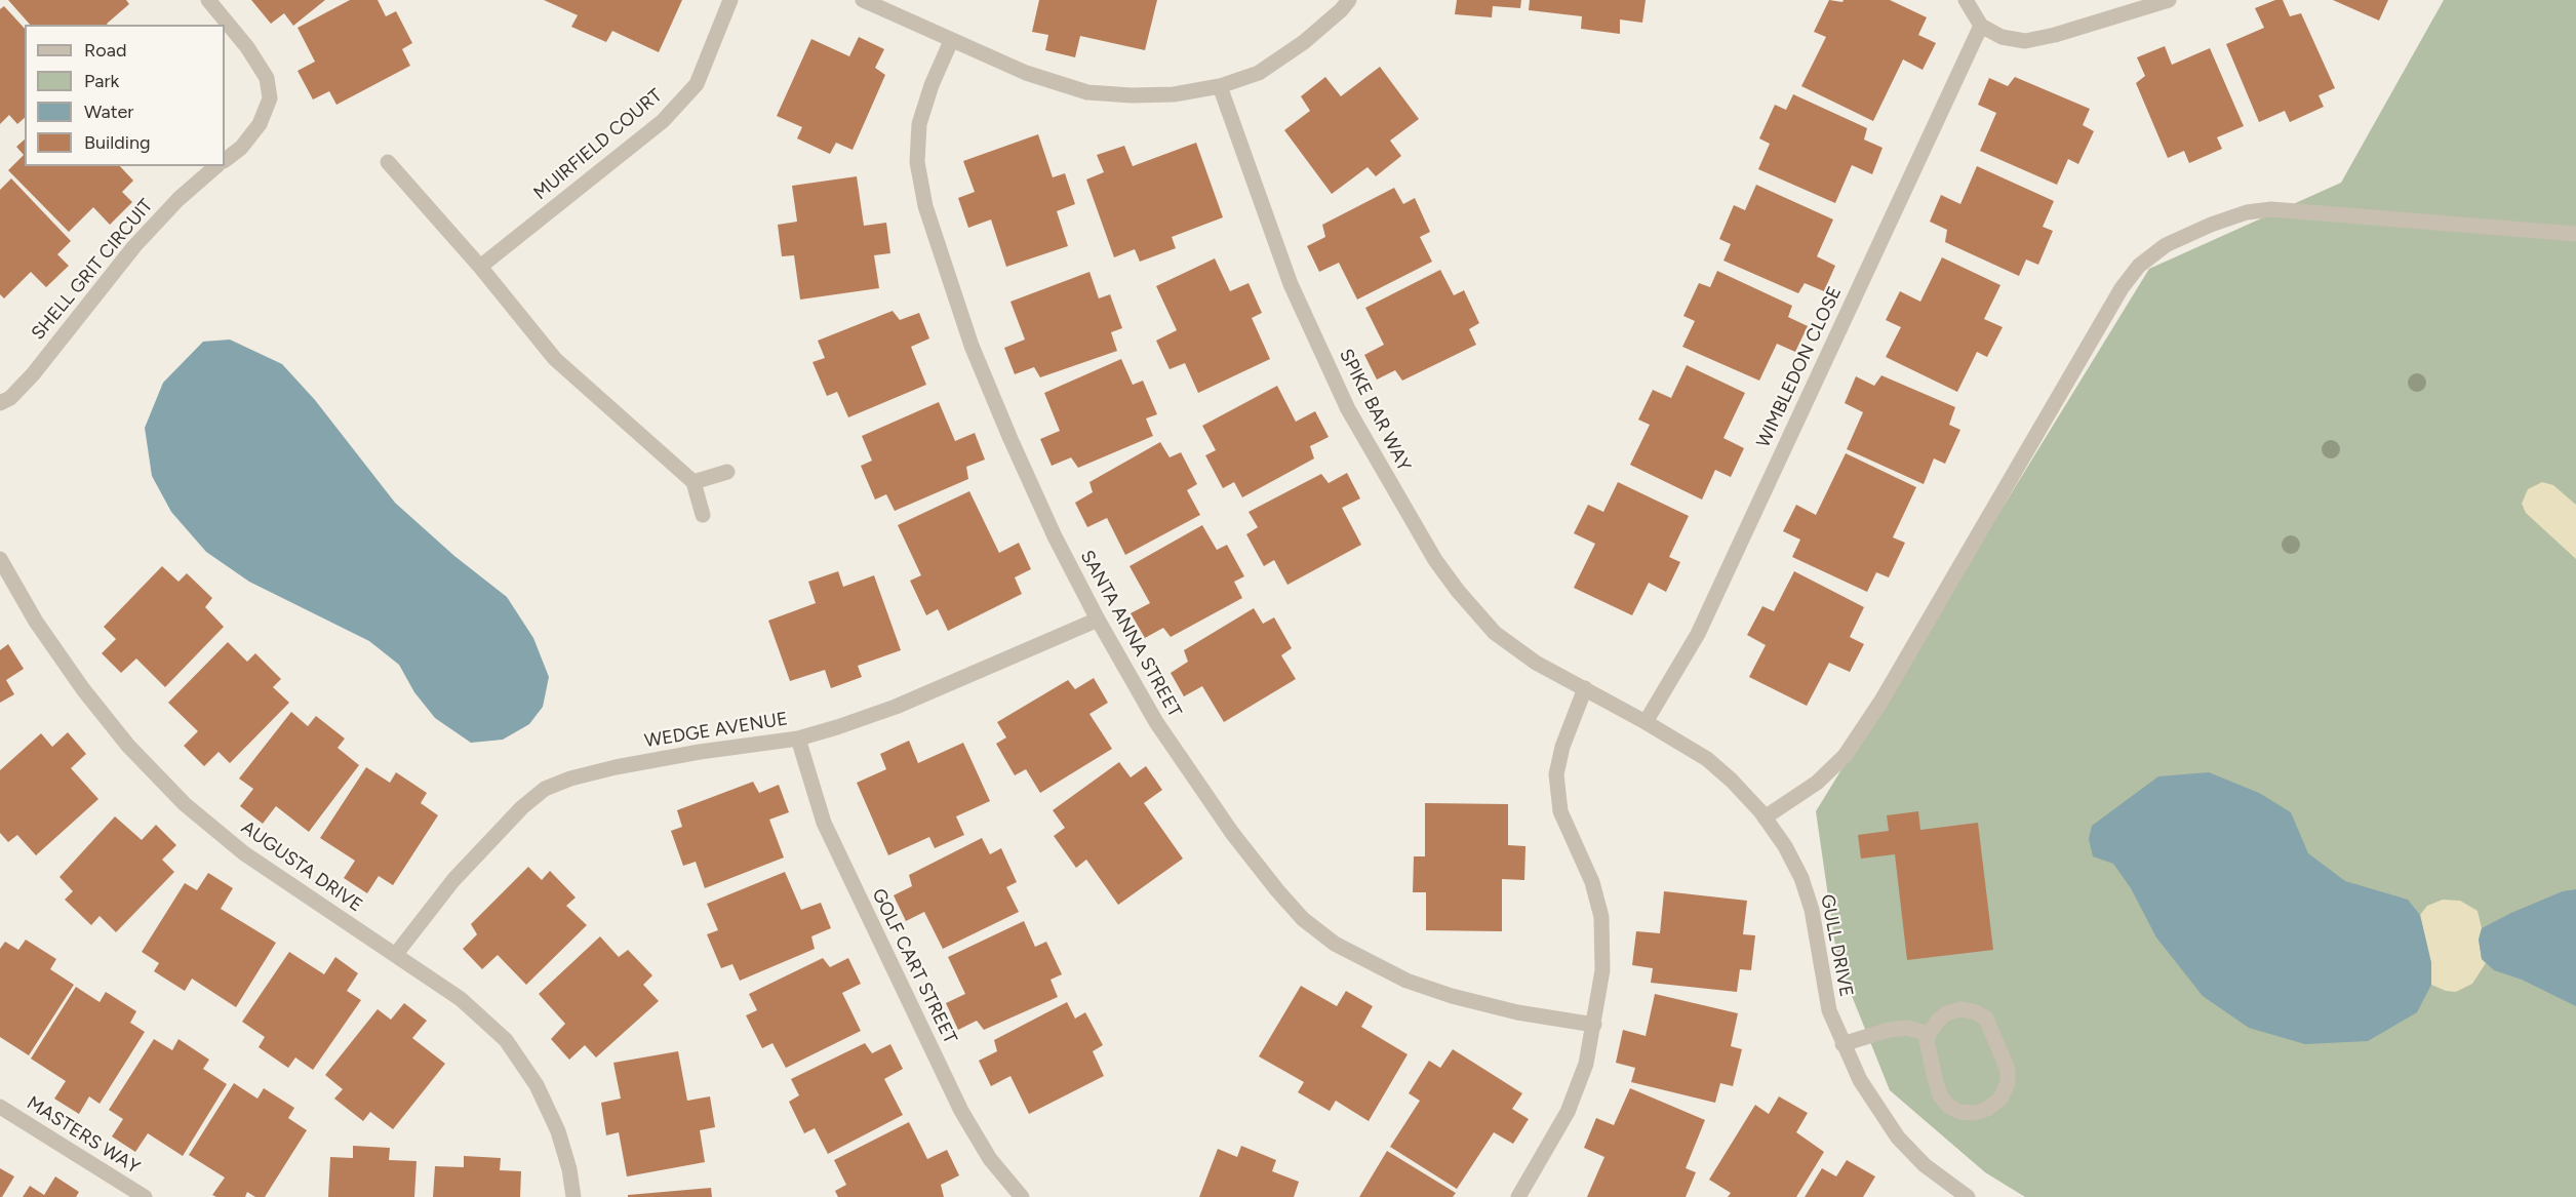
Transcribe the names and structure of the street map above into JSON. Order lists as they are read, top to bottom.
{
  "streets": {
    "street": [
      "MUIRFIELD COURT",
      "SHELL GRIT CIRCUIT",
      "WIMBLEDON CLOSE",
      "SPIKE BAR WAY",
      "SANTA ANNA STREET",
      "WEDGE AVENUE",
      "AUGUSTA DRIVE",
      "GULL DRIVE",
      "GOLF CART STREET",
      "MASTERS WAY"
    ]
  },
  "crossings": [
    ["WIMBLEDON CLOSE", "SPIKE BAR WAY"],
    ["WIMBLEDON CLOSE", "GULL DRIVE"],
    ["SPIKE BAR WAY", "GULL DRIVE"],
    ["SANTA ANNA STREET", "WEDGE AVENUE"],
    ["WEDGE AVENUE", "AUGUSTA DRIVE"],
    ["WEDGE AVENUE", "GOLF CART STREET"]
  ],
  "legend": [
    "Road",
    "Park",
    "Water",
    "Building"
  ]
}
